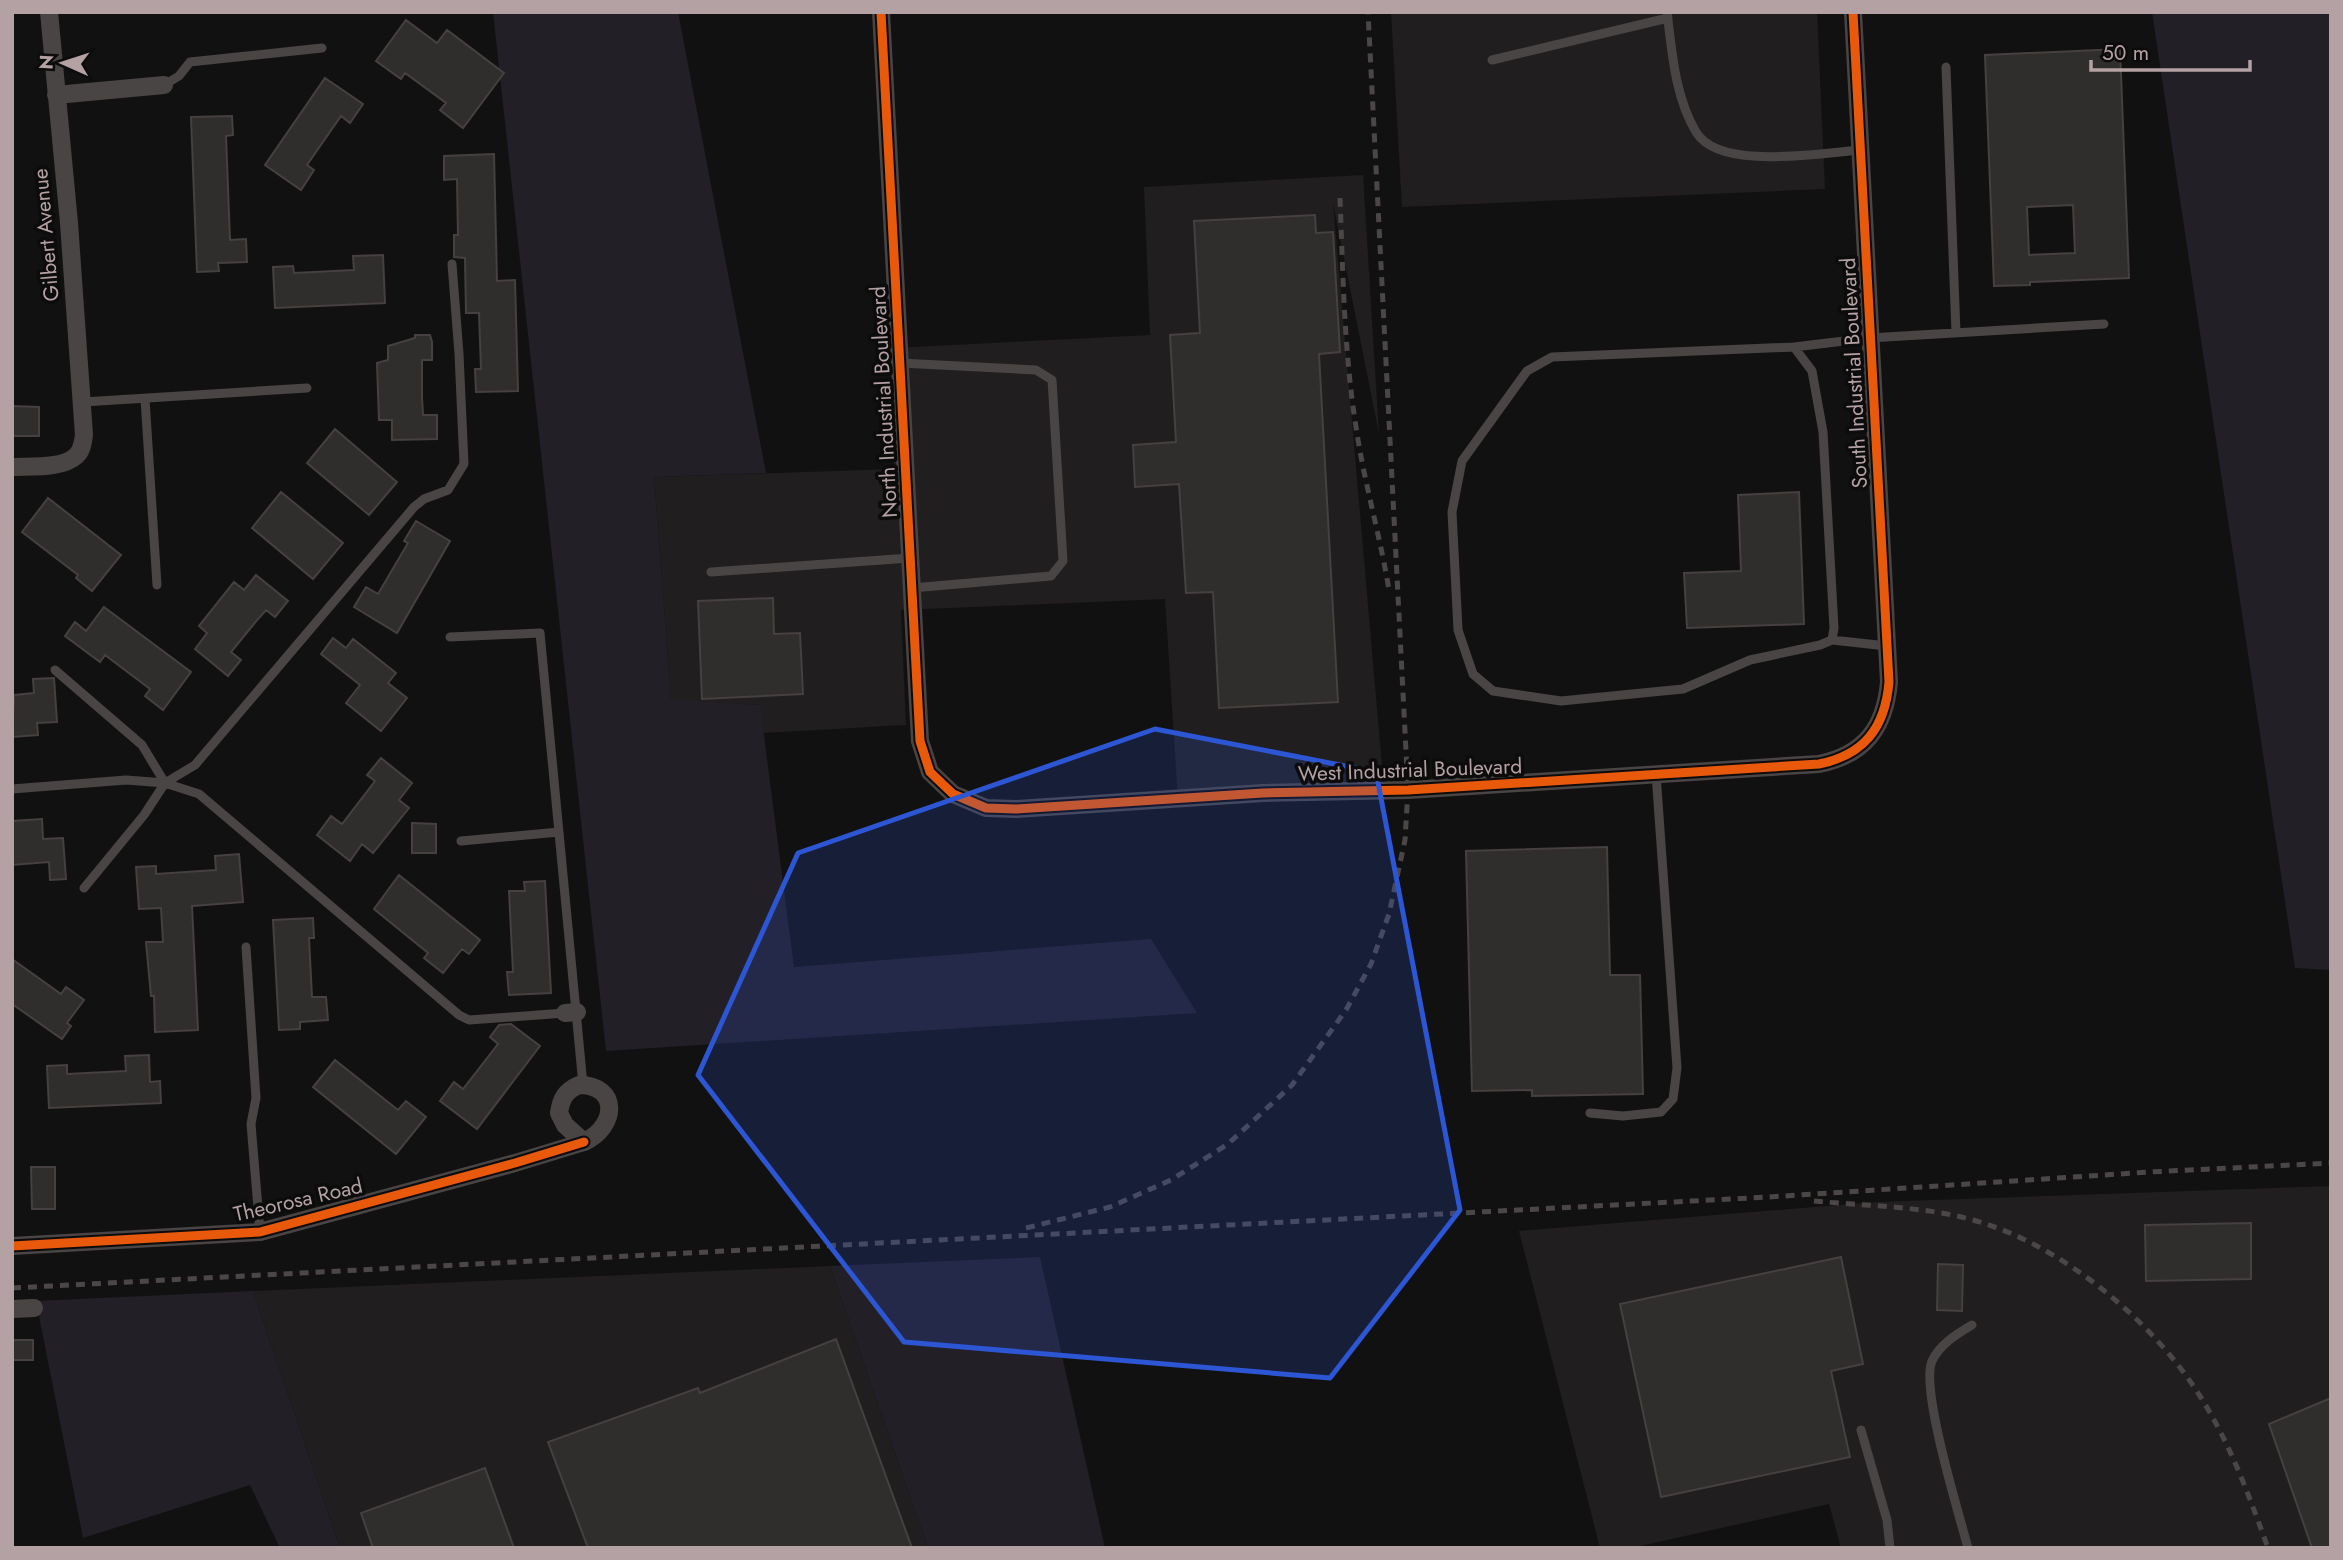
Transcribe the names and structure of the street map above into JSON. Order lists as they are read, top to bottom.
{
  "streets": {
    "street": [
      "Gilbert Avenue",
      "South Industrial Boulevard",
      "North Industrial Boulevard",
      "West Industrial Boulevard",
      "Theorosa Road"
    ]
  },
  "crossings": [
    ["South Industrial Boulevard", "West Industrial Boulevard"],
    ["North Industrial Boulevard", "West Industrial Boulevard"]
  ],
  "scale_bar": "50 m",
  "north": "left"
}
